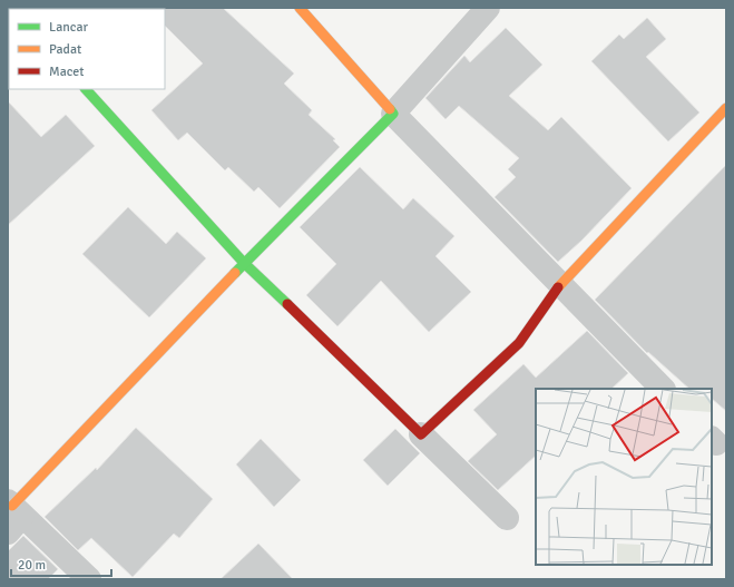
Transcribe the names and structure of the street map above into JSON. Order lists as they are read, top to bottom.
{
  "legend": ["Lancar", "Padat", "Macet"],
  "scale_bar": "20 m"
}
